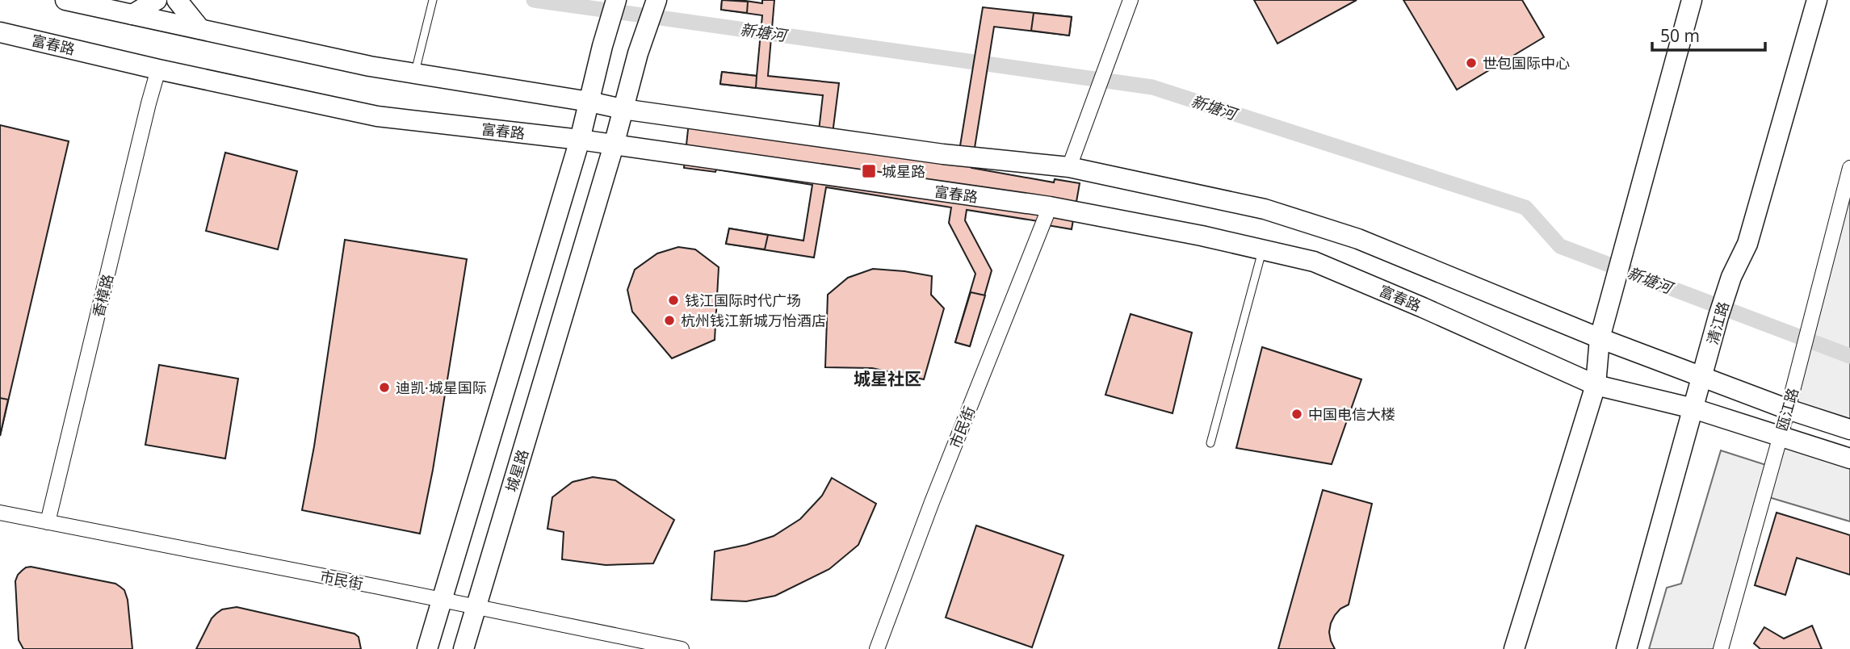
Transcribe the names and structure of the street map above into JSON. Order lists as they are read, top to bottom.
{
  "streets": {
    "main road": ["富春路", "清江路", "城星路"],
    "street": ["香樟路", "瓯江路", "市民街"]
  },
  "crossings": [
    ["富春路", "香樟路"],
    ["富春路", "清江路"],
    ["富春路", "瓯江路"],
    ["富春路", "市民街"],
    ["富春路", "城星路"],
    ["香樟路", "市民街"],
    ["市民街", "城星路"]
  ],
  "districts": ["城星社区"],
  "water": ["新塘河"],
  "places": {
    "other": [
      "世包国际中心",
      "钱江国际时代广场",
      "杭州钱江新城万怡酒店",
      "迪凯·城星国际",
      "中国电信大楼"
    ],
    "transit": ["城星路"]
  },
  "scale_bar": "50 m"
}
